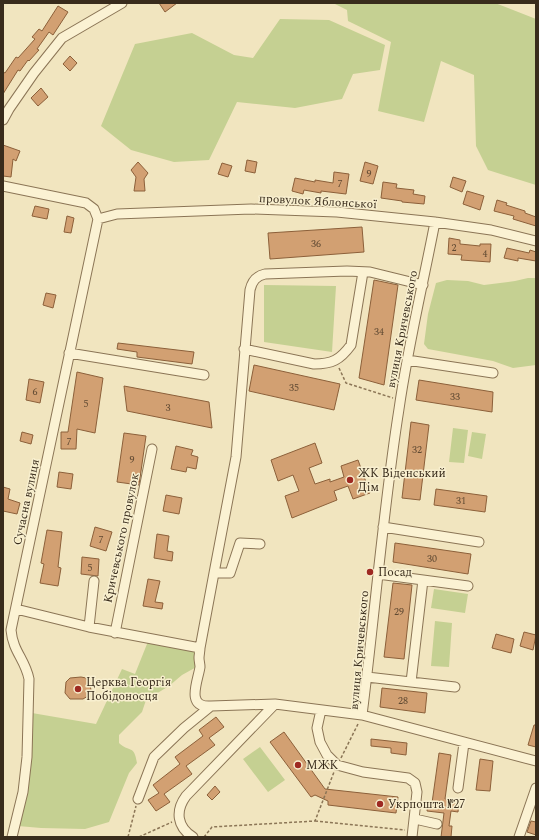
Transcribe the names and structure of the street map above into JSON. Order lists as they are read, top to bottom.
{
  "streets": {
    "street": [
      "провулок Яблонської",
      "вулиця Кричевського",
      "Сучасна вулиця",
      "Кричевського провулок"
    ]
  },
  "crossings": [
    ["провулок Яблонської", "вулиця Кричевського"],
    ["провулок Яблонської", "Сучасна вулиця"]
  ],
  "places": [
    "ЖК Віденський Дім",
    "Посад",
    "Церква Георгія Побідоносця",
    "МЖК",
    "Укрпошта №27"
  ],
  "house_numbers": [
    "9",
    "7",
    "36",
    "2",
    "4",
    "34",
    "35",
    "6",
    "33",
    "5",
    "3",
    "7",
    "32",
    "9",
    "31",
    "7",
    "30",
    "5",
    "29",
    "28"
  ]
}
